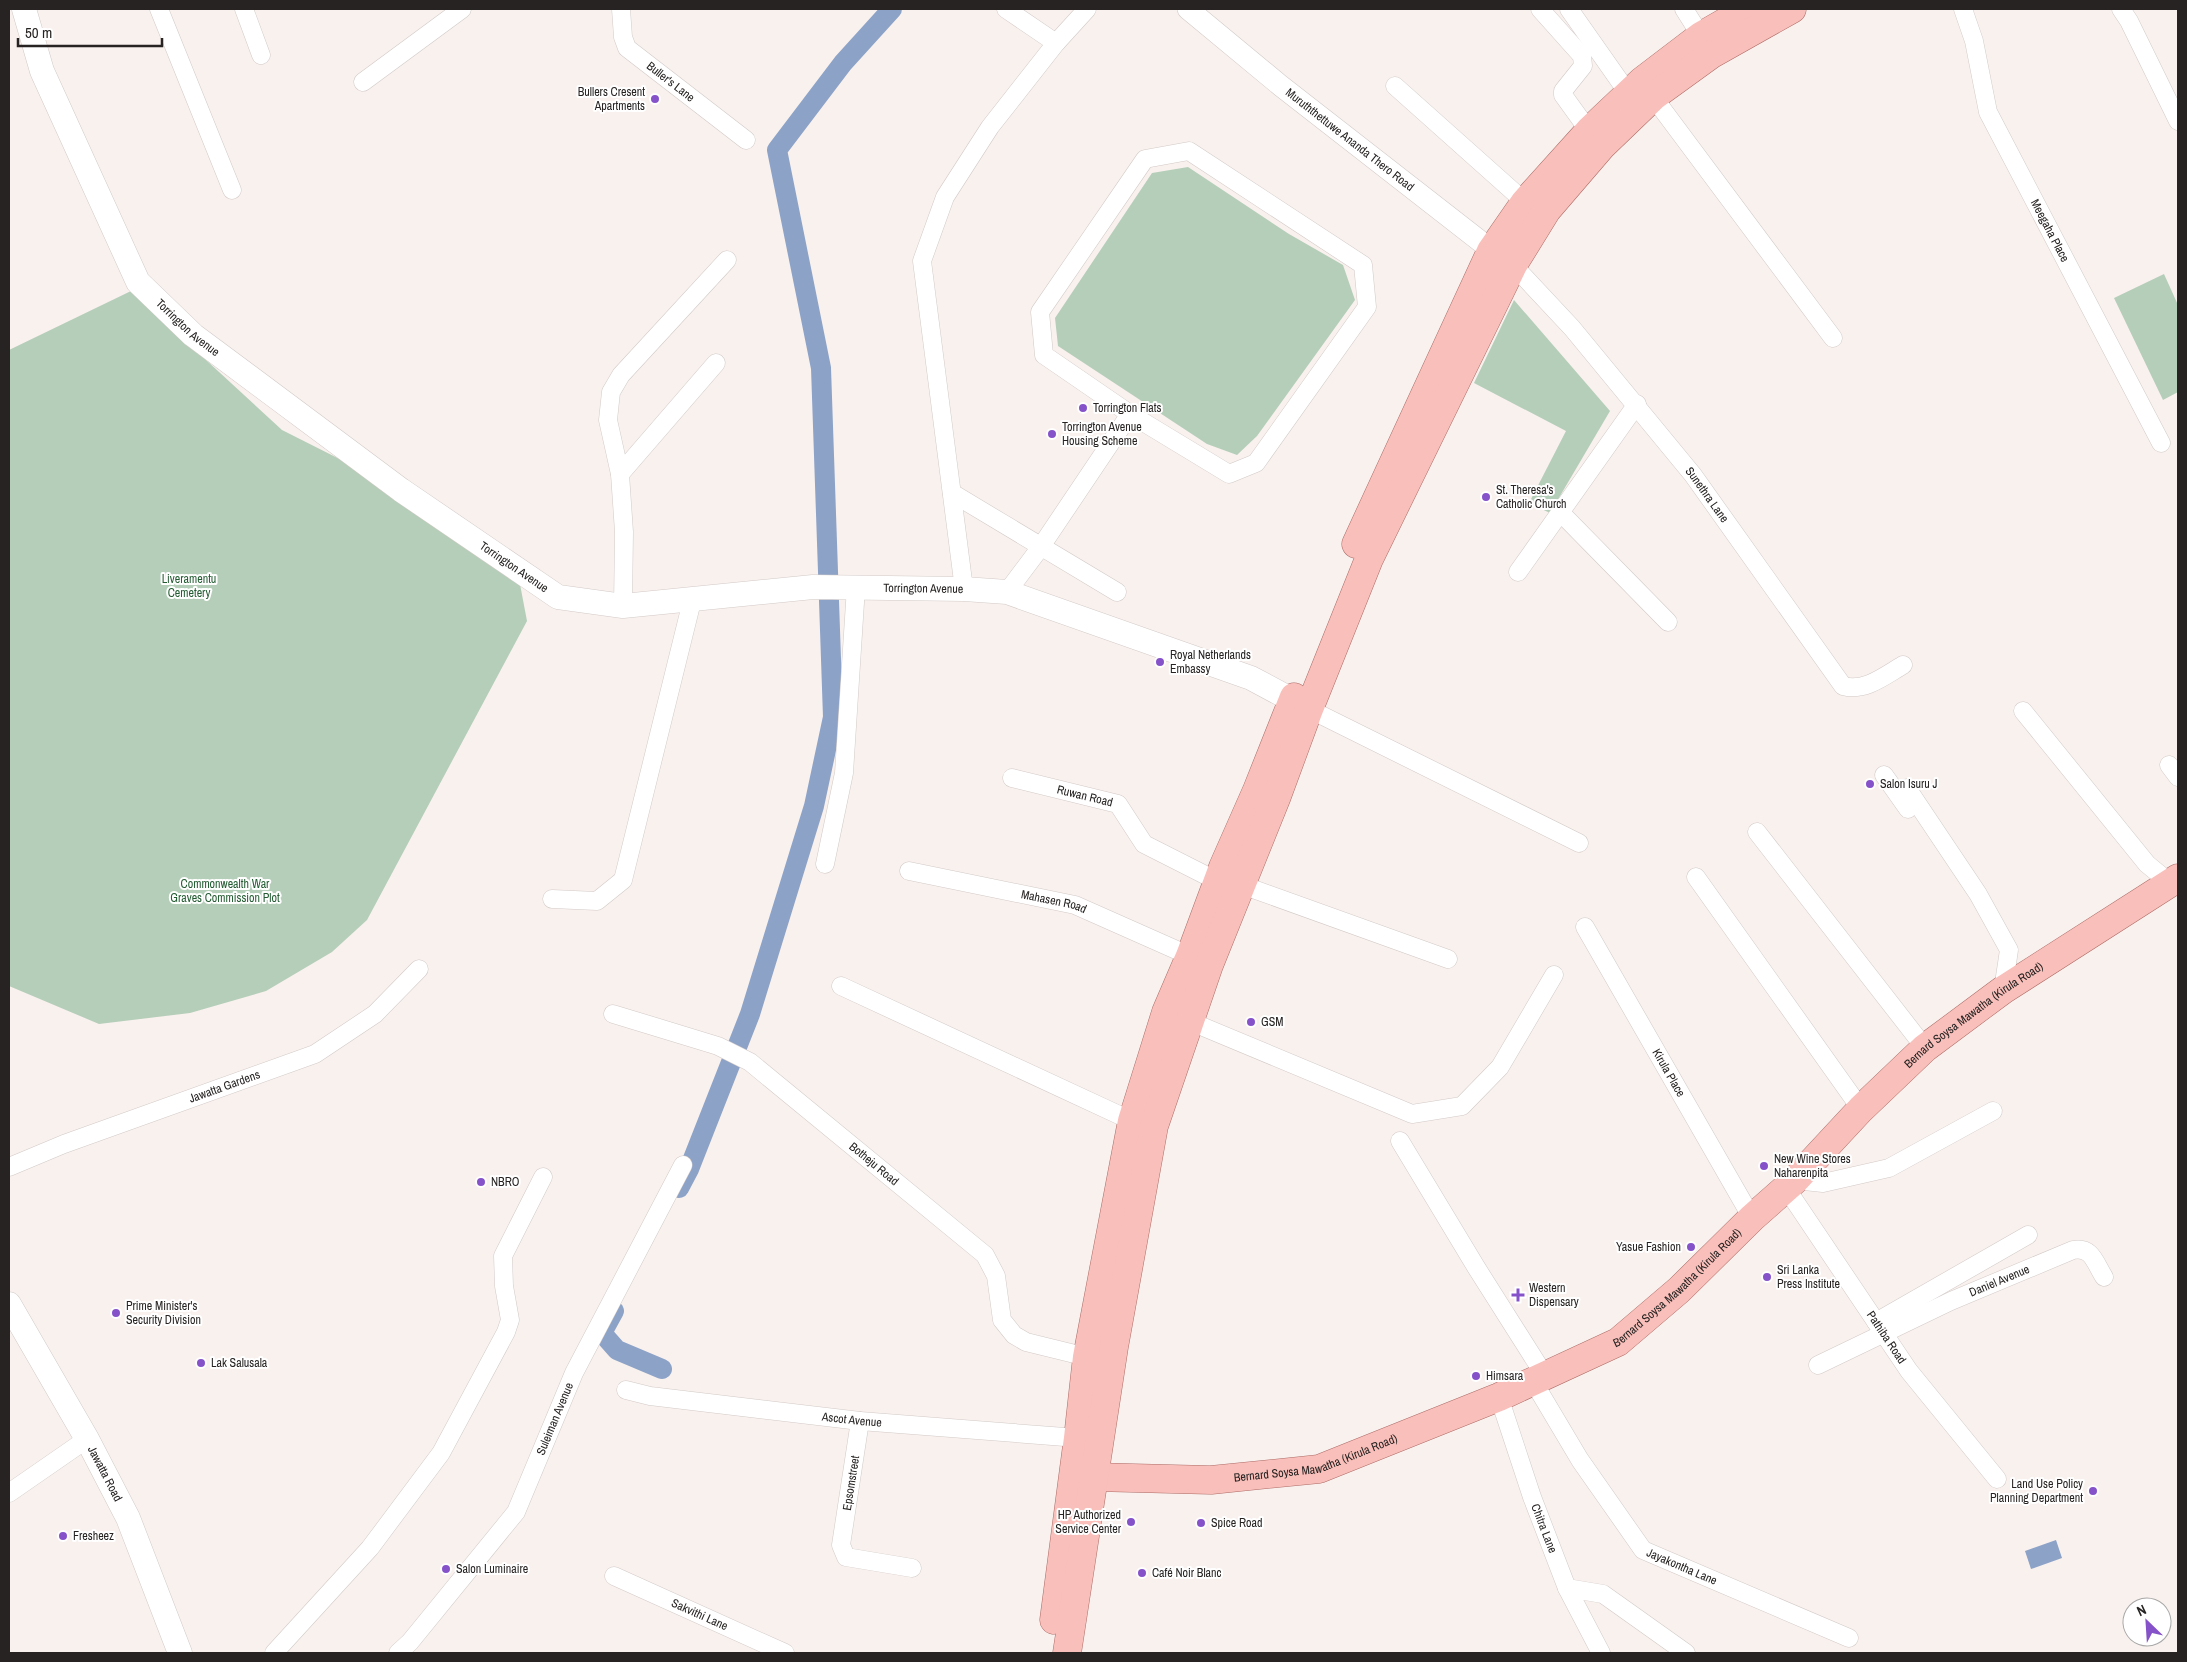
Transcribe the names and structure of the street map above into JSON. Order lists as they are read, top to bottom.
{
  "streets": {
    "main road": ["Torrington Avenue", "Bernard Soysa Mawatha (Kirula Road)", "Jawatta Road"],
    "street": [
      "Buller's Lane",
      "Muruththettuwe Ananda Thero Road",
      "Meegaha Place",
      "Sunethra Lane",
      "Ruwan Road",
      "Mahasen Road",
      "Kirula Place",
      "Jawatta Gardens",
      "Botheju Road",
      "Daniel Avenue",
      "Pathiba Road",
      "Suleiman Avenue",
      "Ascot Avenue",
      "Epsomstreet",
      "Chitra Lane",
      "Jayakontha Lane",
      "Sakvithi Lane"
    ]
  },
  "crossings": [
    ["Muruththettuwe Ananda Thero Road", "Sunethra Lane"],
    ["Bernard Soysa Mawatha (Kirula Road)", "Kirula Place"],
    ["Bernard Soysa Mawatha (Kirula Road)", "Pathiba Road"],
    ["Bernard Soysa Mawatha (Kirula Road)", "Chitra Lane"],
    ["Bernard Soysa Mawatha (Kirula Road)", "Jayakontha Lane"],
    ["Daniel Avenue", "Pathiba Road"],
    ["Ascot Avenue", "Epsomstreet"]
  ],
  "parks": ["Liveramentu Cemetery", "Commonwealth War Graves Commission Plot"],
  "places": {
    "other": [
      "Bullers Cresent Apartments",
      "Torrington Flats",
      "Torrington Avenue Housing Scheme",
      "St. Theresa's Catholic Church",
      "Royal Netherlands Embassy",
      "Salon Isuru J",
      "GSM",
      "New Wine Stores Naharenpita",
      "NBRO",
      "Yasue Fashion",
      "Sri Lanka Press Institute",
      "Prime Minister's Security Division",
      "Lak Salusala",
      "Himsara",
      "Land Use Policy Planning Department",
      "HP Authorized Service Center",
      "Spice Road",
      "Fresheez",
      "Salon Luminaire",
      "Café Noir Blanc"
    ],
    "health": ["Western Dispensary"]
  },
  "scale_bar": "50 m",
  "north": "top left"
}
